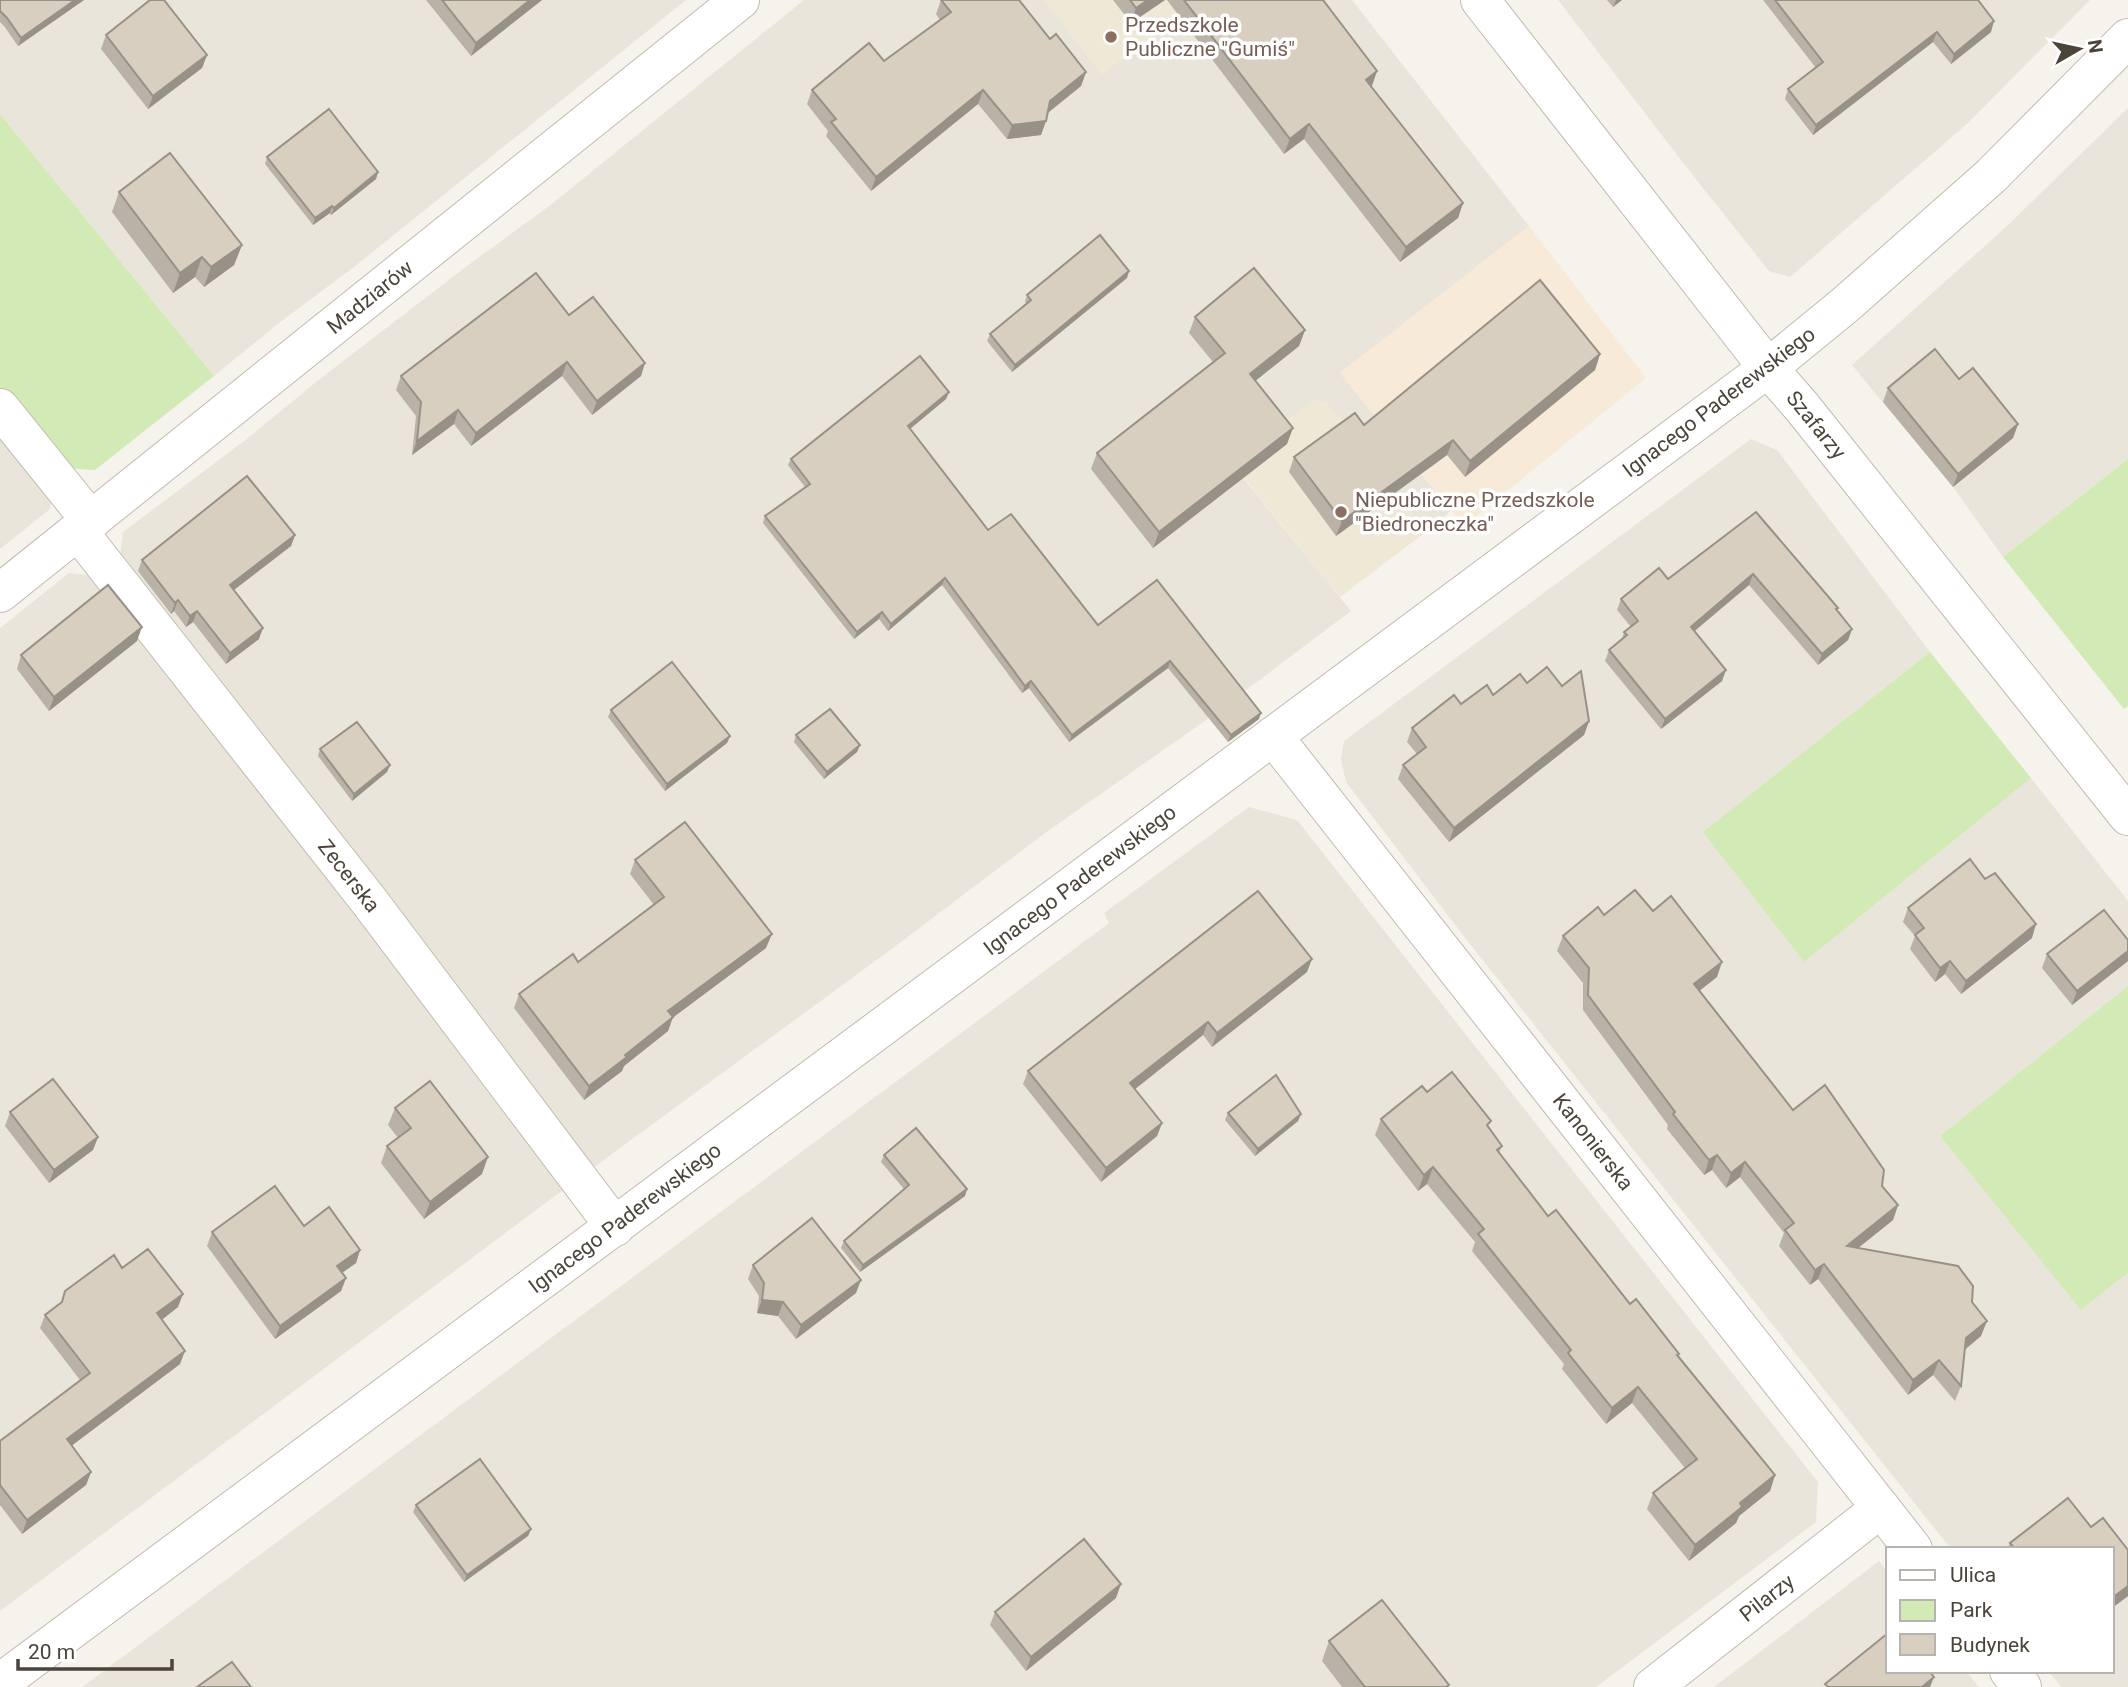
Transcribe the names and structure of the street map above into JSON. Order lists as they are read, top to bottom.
{
  "streets": {
    "street": [
      "Madziarów",
      "Ignacego Paderewskiego",
      "Szafarzy",
      "Zecerska",
      "Kanonierska",
      "Pilarzy"
    ]
  },
  "crossings": [
    ["Madziarów", "Zecerska"],
    ["Ignacego Paderewskiego", "Szafarzy"],
    ["Ignacego Paderewskiego", "Zecerska"],
    ["Ignacego Paderewskiego", "Kanonierska"],
    ["Kanonierska", "Pilarzy"]
  ],
  "places": ["Przedszkole Publiczne \"Gumiś\"", "Niepubliczne Przedszkole \"Biedroneczka\""],
  "legend": ["Ulica", "Park", "Budynek"],
  "scale_bar": "20 m",
  "north": "right"
}
